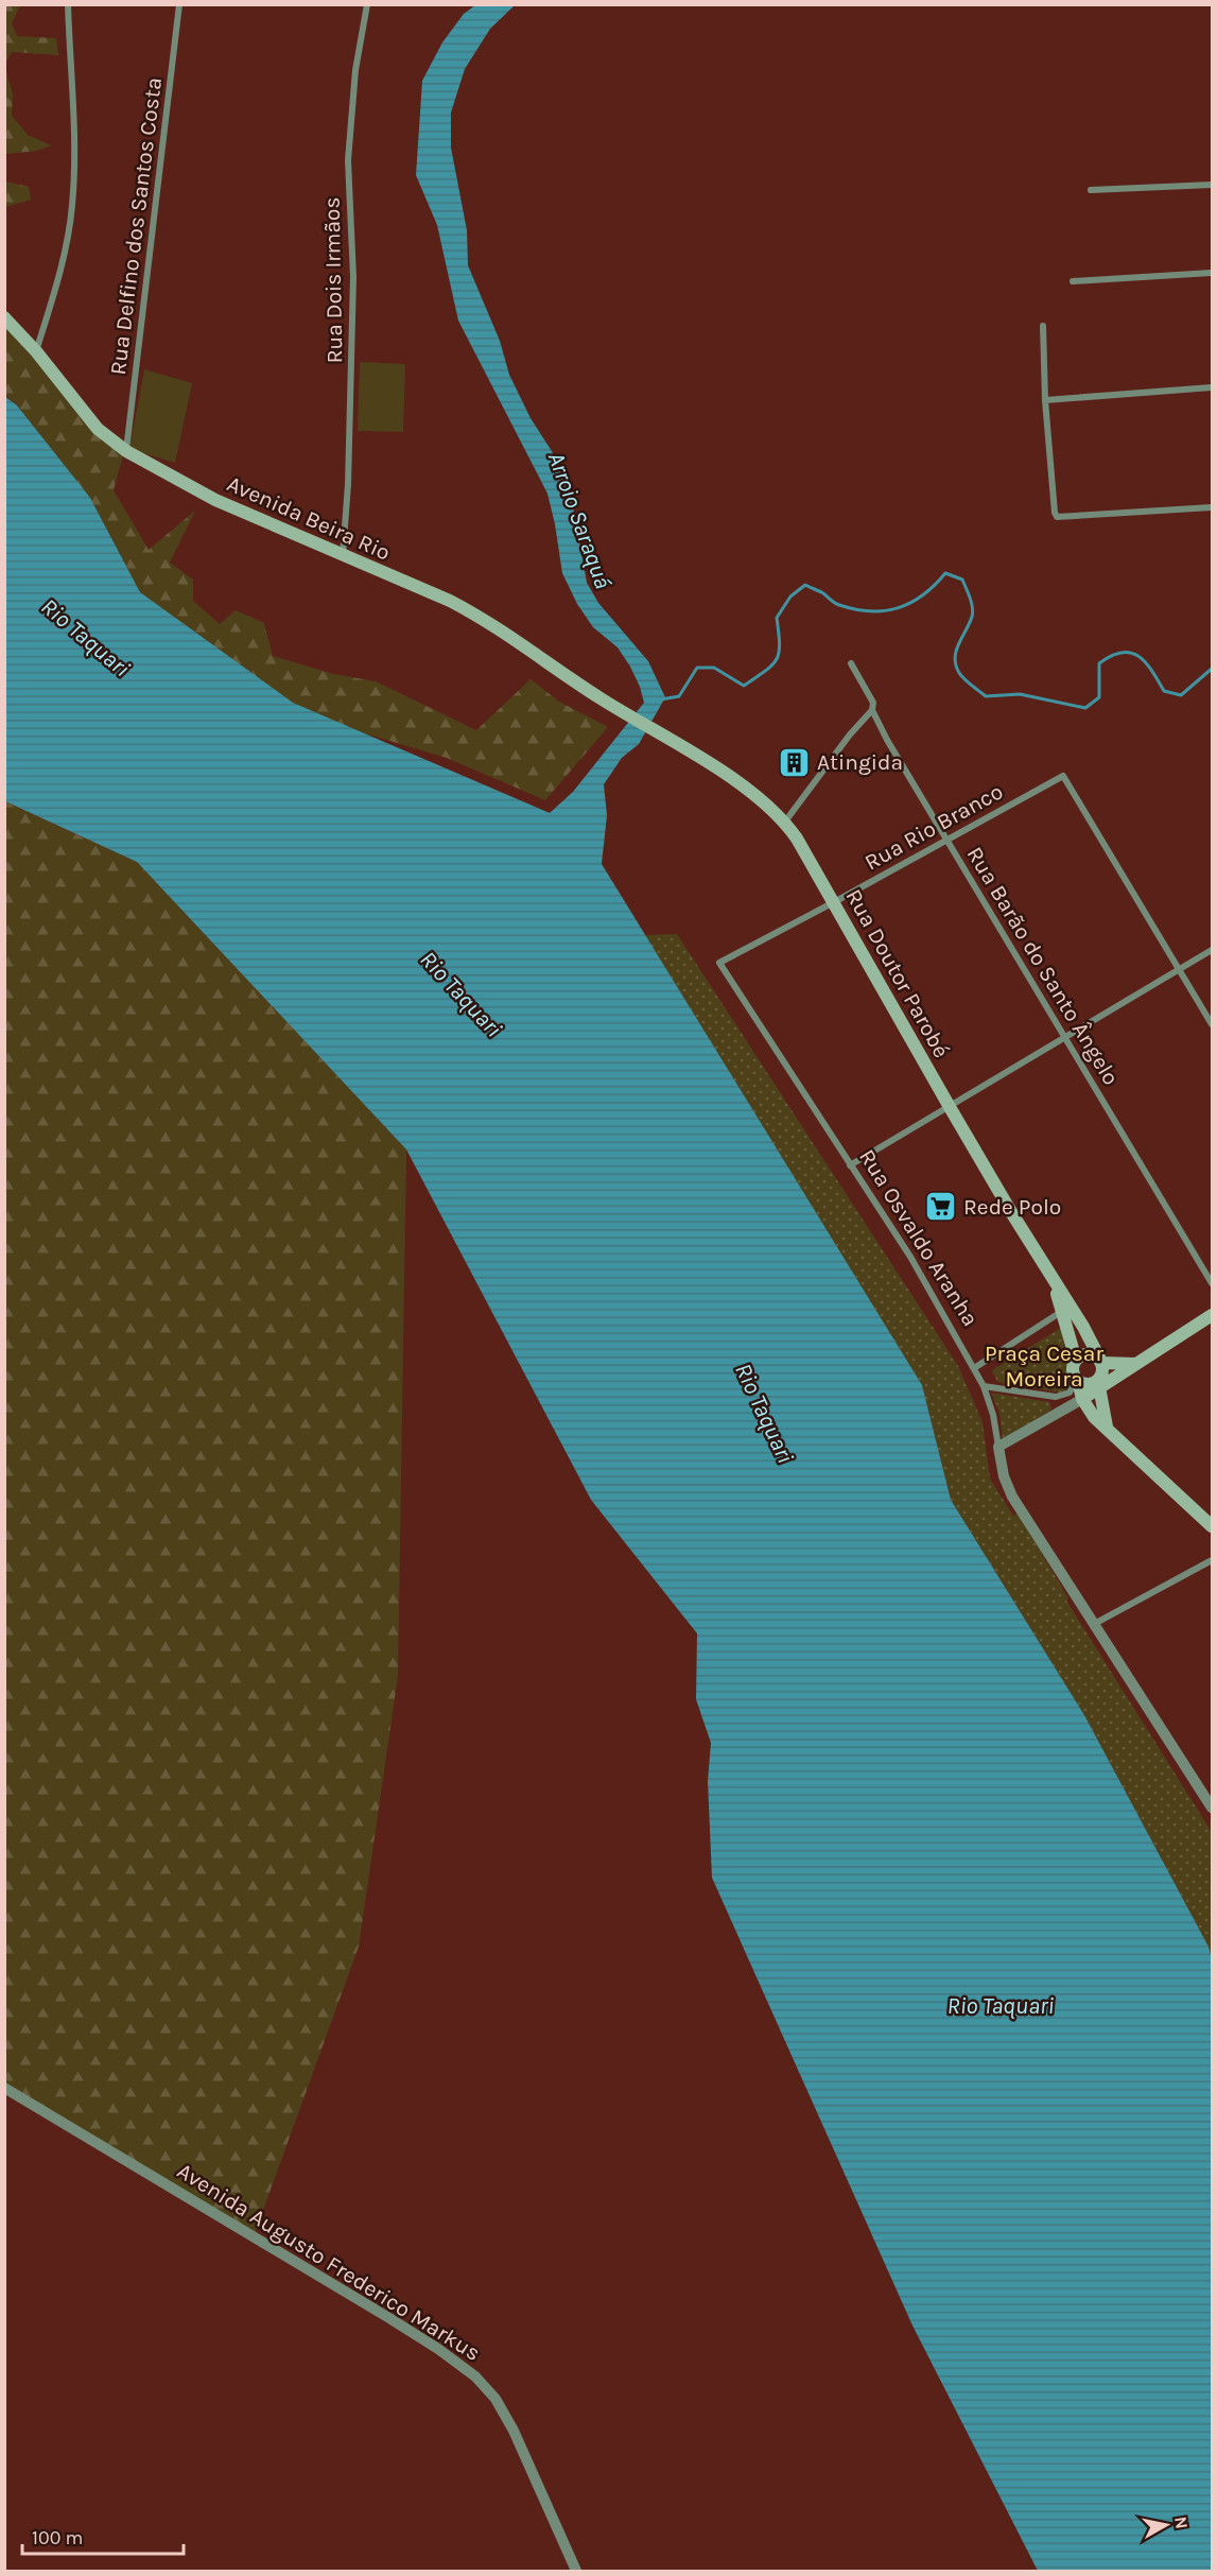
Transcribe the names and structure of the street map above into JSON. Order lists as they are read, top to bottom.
{
  "streets": {
    "main road": ["Avenida Beira Rio", "Rua Doutor Parobé"],
    "street": [
      "Rua Delfino dos Santos Costa",
      "Rua Dois Irmãos",
      "Rua Rio Branco",
      "Rua Barão do Santo Ângelo",
      "Rua Osvaldo Aranha",
      "Avenida Augusto Frederico Markus"
    ]
  },
  "crossings": [
    ["Rua Delfino dos Santos Costa", "Avenida Beira Rio"],
    ["Rua Dois Irmãos", "Avenida Beira Rio"],
    ["Avenida Beira Rio", "Rua Doutor Parobé"],
    ["Rua Rio Branco", "Rua Barão do Santo Ângelo"],
    ["Rua Rio Branco", "Rua Doutor Parobé"],
    ["Rua Rio Branco", "Rua Osvaldo Aranha"]
  ],
  "water": ["Arroio Saraquá", "Rio Taquari"],
  "parks": ["Praça Cesar Moreira"],
  "places": {
    "building": ["Atingida"],
    "supermarket": ["Rede Polo"]
  },
  "scale_bar": "100 m",
  "north": "right"
}
